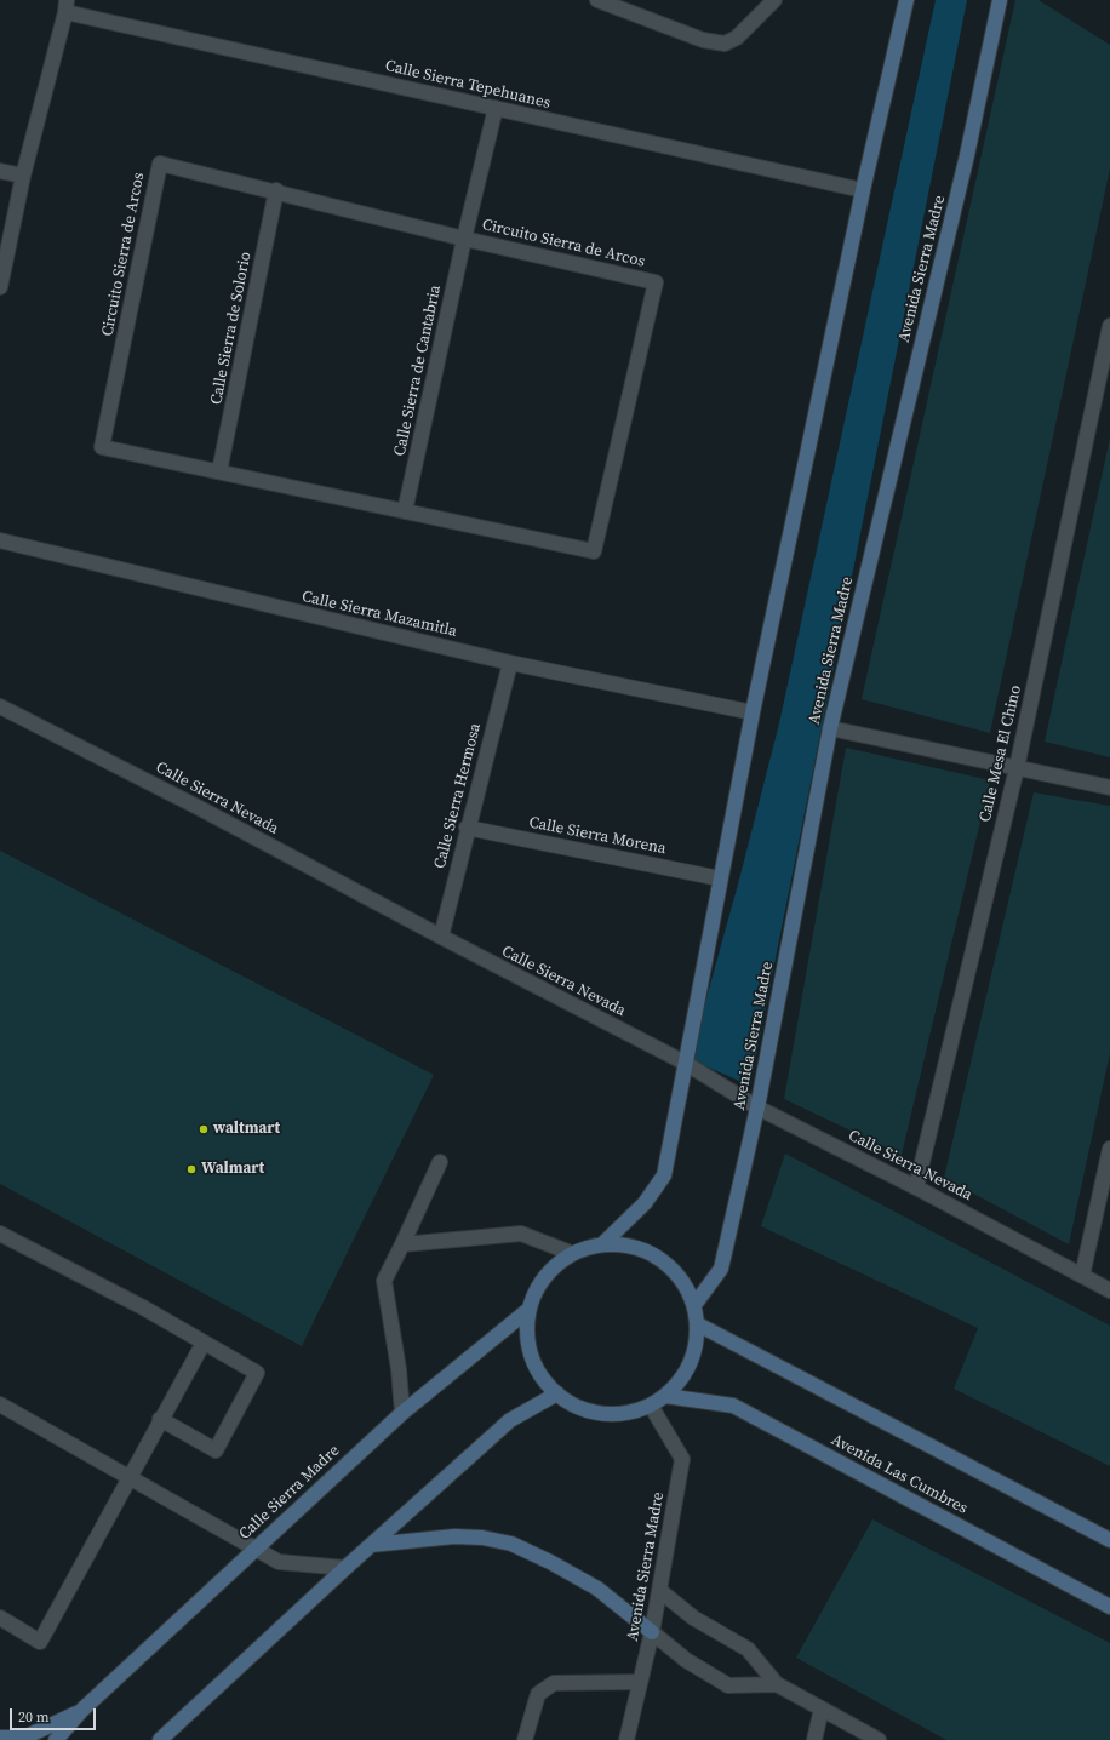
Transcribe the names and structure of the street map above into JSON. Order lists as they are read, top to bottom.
{
  "streets": {
    "street": [
      "Calle Sierra Tepehuanes",
      "Circuito Sierra de Arcos",
      "Avenida Sierra Madre",
      "Calle Sierra de Solorio",
      "Calle Sierra de Cantabria",
      "Calle Sierra Mazamitla",
      "Calle Mesa El Chino",
      "Calle Sierra Hermosa",
      "Calle Sierra Nevada",
      "Calle Sierra Morena",
      "Avenida Las Cumbres",
      "Calle Sierra Madre"
    ]
  },
  "crossings": [
    ["Calle Sierra Tepehuanes", "Calle Sierra de Cantabria"],
    ["Circuito Sierra de Arcos", "Calle Sierra de Solorio"],
    ["Circuito Sierra de Arcos", "Calle Sierra de Cantabria"],
    ["Avenida Sierra Madre", "Calle Sierra Nevada"],
    ["Avenida Sierra Madre", "Avenida Las Cumbres"],
    ["Avenida Sierra Madre", "Calle Sierra Madre"],
    ["Calle Sierra Mazamitla", "Calle Sierra Hermosa"],
    ["Calle Mesa El Chino", "Calle Sierra Nevada"],
    ["Calle Sierra Hermosa", "Calle Sierra Nevada"],
    ["Calle Sierra Hermosa", "Calle Sierra Morena"],
    ["Avenida Las Cumbres", "Calle Sierra Madre"]
  ],
  "places": ["waltmart", "Walmart"],
  "scale_bar": "20 m"
}
